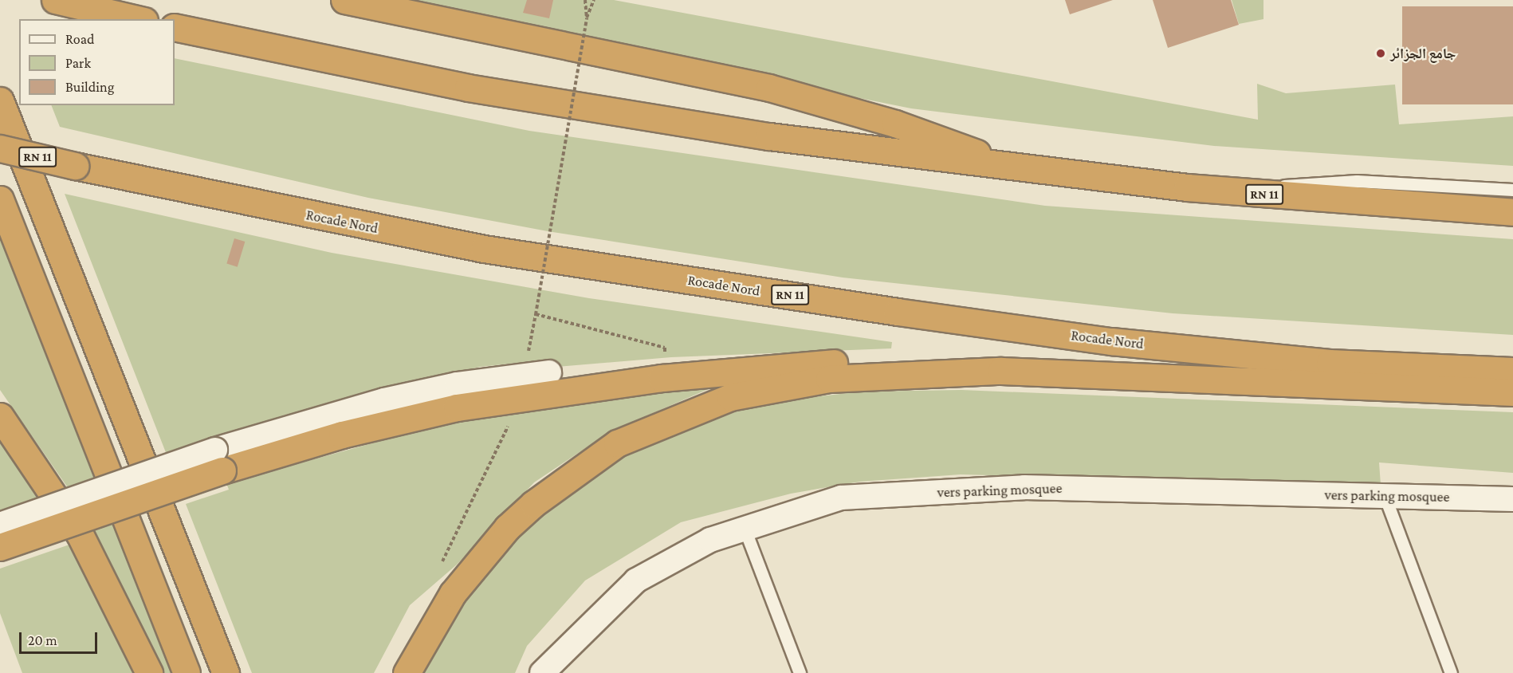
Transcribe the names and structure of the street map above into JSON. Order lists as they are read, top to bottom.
{
  "streets": {
    "highway": ["RN 11", "Rocade Nord"],
    "street": ["vers parking mosquee"]
  },
  "places": ["جامع الجزائر"],
  "legend": ["Road", "Park", "Building"],
  "scale_bar": "20 m"
}
